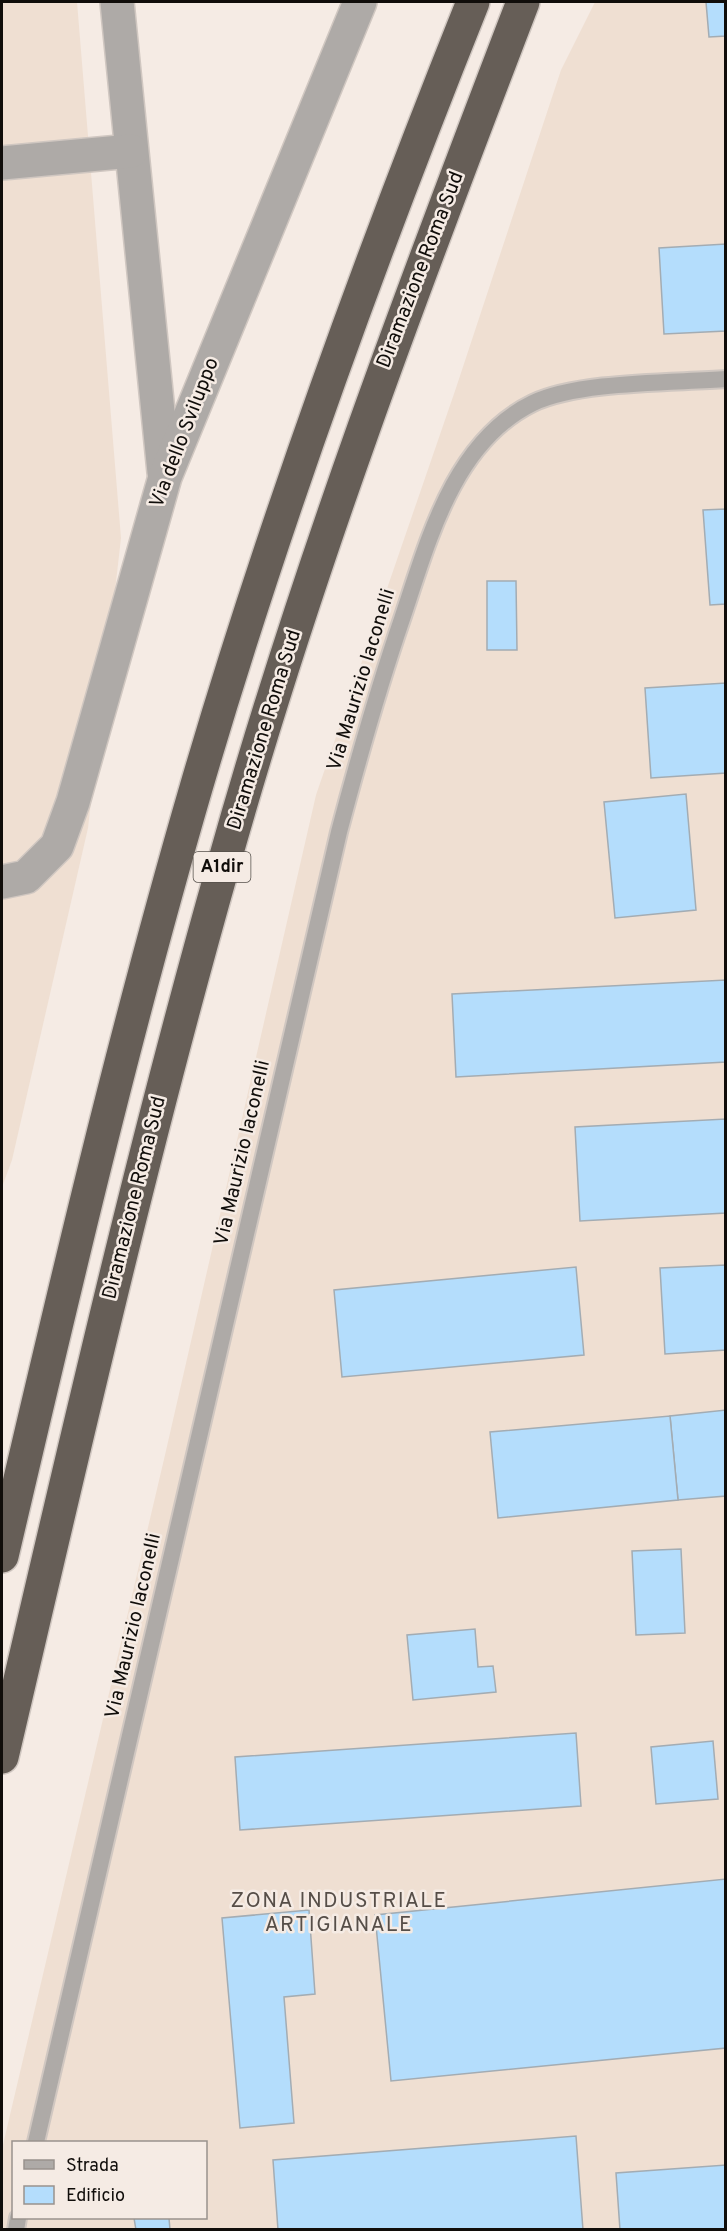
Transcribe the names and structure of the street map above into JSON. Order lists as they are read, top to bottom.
{
  "streets": {
    "highway": ["Diramazione Roma Sud", "A1dir"],
    "street": ["Via dello Sviluppo"],
    "lane": ["Via Maurizio Iaconelli"]
  },
  "districts": ["ZONA INDUSTRIALE ARTIGIANALE"],
  "legend": ["Strada", "Edificio"]
}
